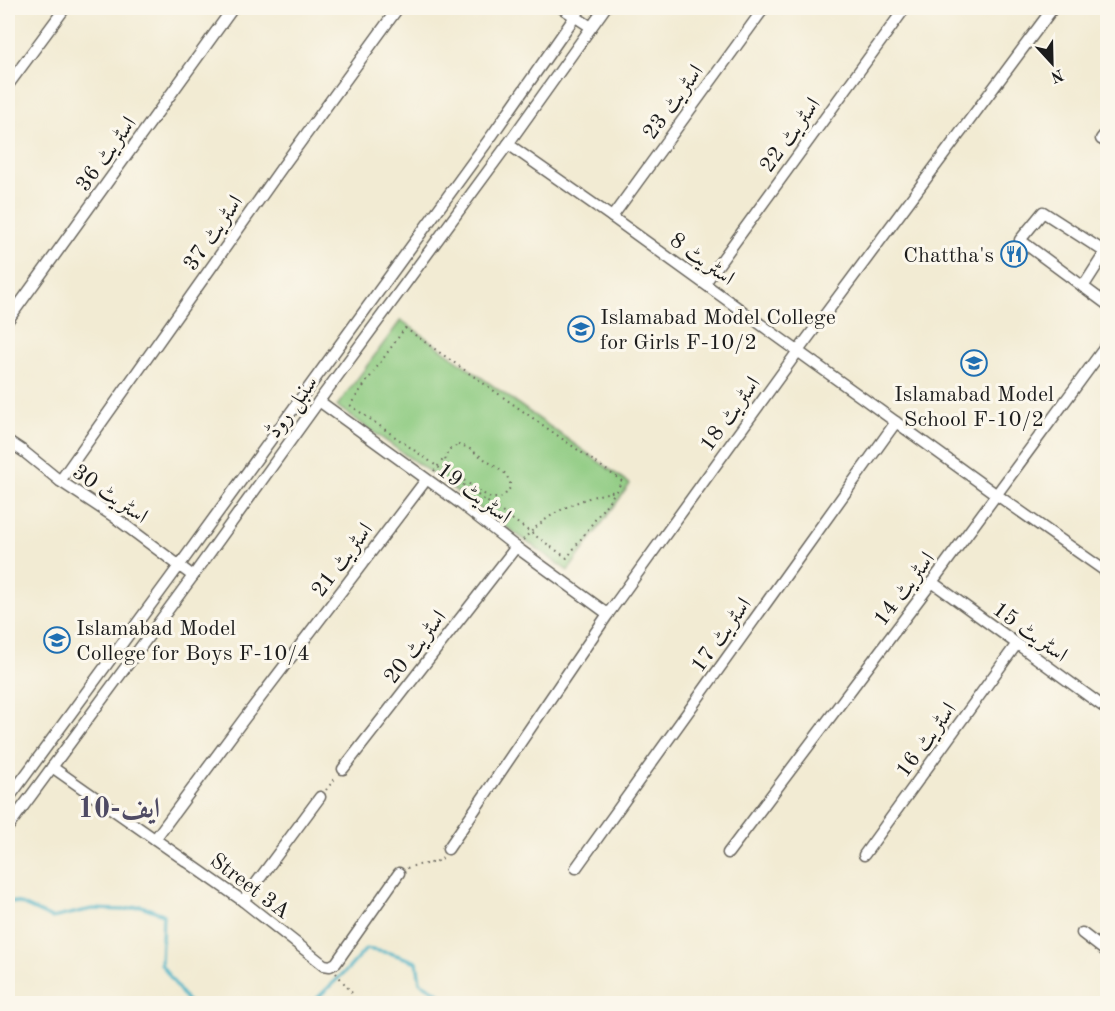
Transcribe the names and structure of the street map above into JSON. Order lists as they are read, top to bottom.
{
  "streets": {
    "street": [
      "اسٹریٹ 23",
      "اسٹریٹ 22",
      "اسٹریٹ 36",
      "اسٹریٹ 37",
      "اسٹریٹ 8",
      "سنبل روڈ",
      "اسٹریٹ 18",
      "اسٹریٹ 19",
      "اسٹریٹ 30",
      "اسٹریٹ 21",
      "اسٹریٹ 14",
      "اسٹریٹ 15",
      "اسٹریٹ 17",
      "اسٹریٹ 20",
      "اسٹریٹ 16",
      "Street 3A"
    ]
  },
  "crossings": [
    ["اسٹریٹ 23", "اسٹریٹ 8"],
    ["اسٹریٹ 22", "اسٹریٹ 8"],
    ["اسٹریٹ 37", "اسٹریٹ 30"],
    ["اسٹریٹ 8", "سنبل روڈ"],
    ["اسٹریٹ 8", "اسٹریٹ 18"],
    ["اسٹریٹ 8", "اسٹریٹ 14"],
    ["اسٹریٹ 8", "اسٹریٹ 17"],
    ["سنبل روڈ", "اسٹریٹ 19"],
    ["سنبل روڈ", "اسٹریٹ 30"],
    ["سنبل روڈ", "Street 3A"],
    ["اسٹریٹ 18", "اسٹریٹ 19"],
    ["اسٹریٹ 19", "اسٹریٹ 21"],
    ["اسٹریٹ 19", "اسٹریٹ 20"],
    ["اسٹریٹ 21", "Street 3A"],
    ["اسٹریٹ 14", "اسٹریٹ 15"],
    ["اسٹریٹ 15", "اسٹریٹ 16"]
  ],
  "districts": ["ایف-10"],
  "places": {
    "restaurant": ["Chattha's"],
    "school or university": ["Islamabad Model College for Girls F-10/2", "Islamabad Model School F-10/2", "Islamabad Model College for Boys F-10/4"]
  },
  "north": "bottom"
}
